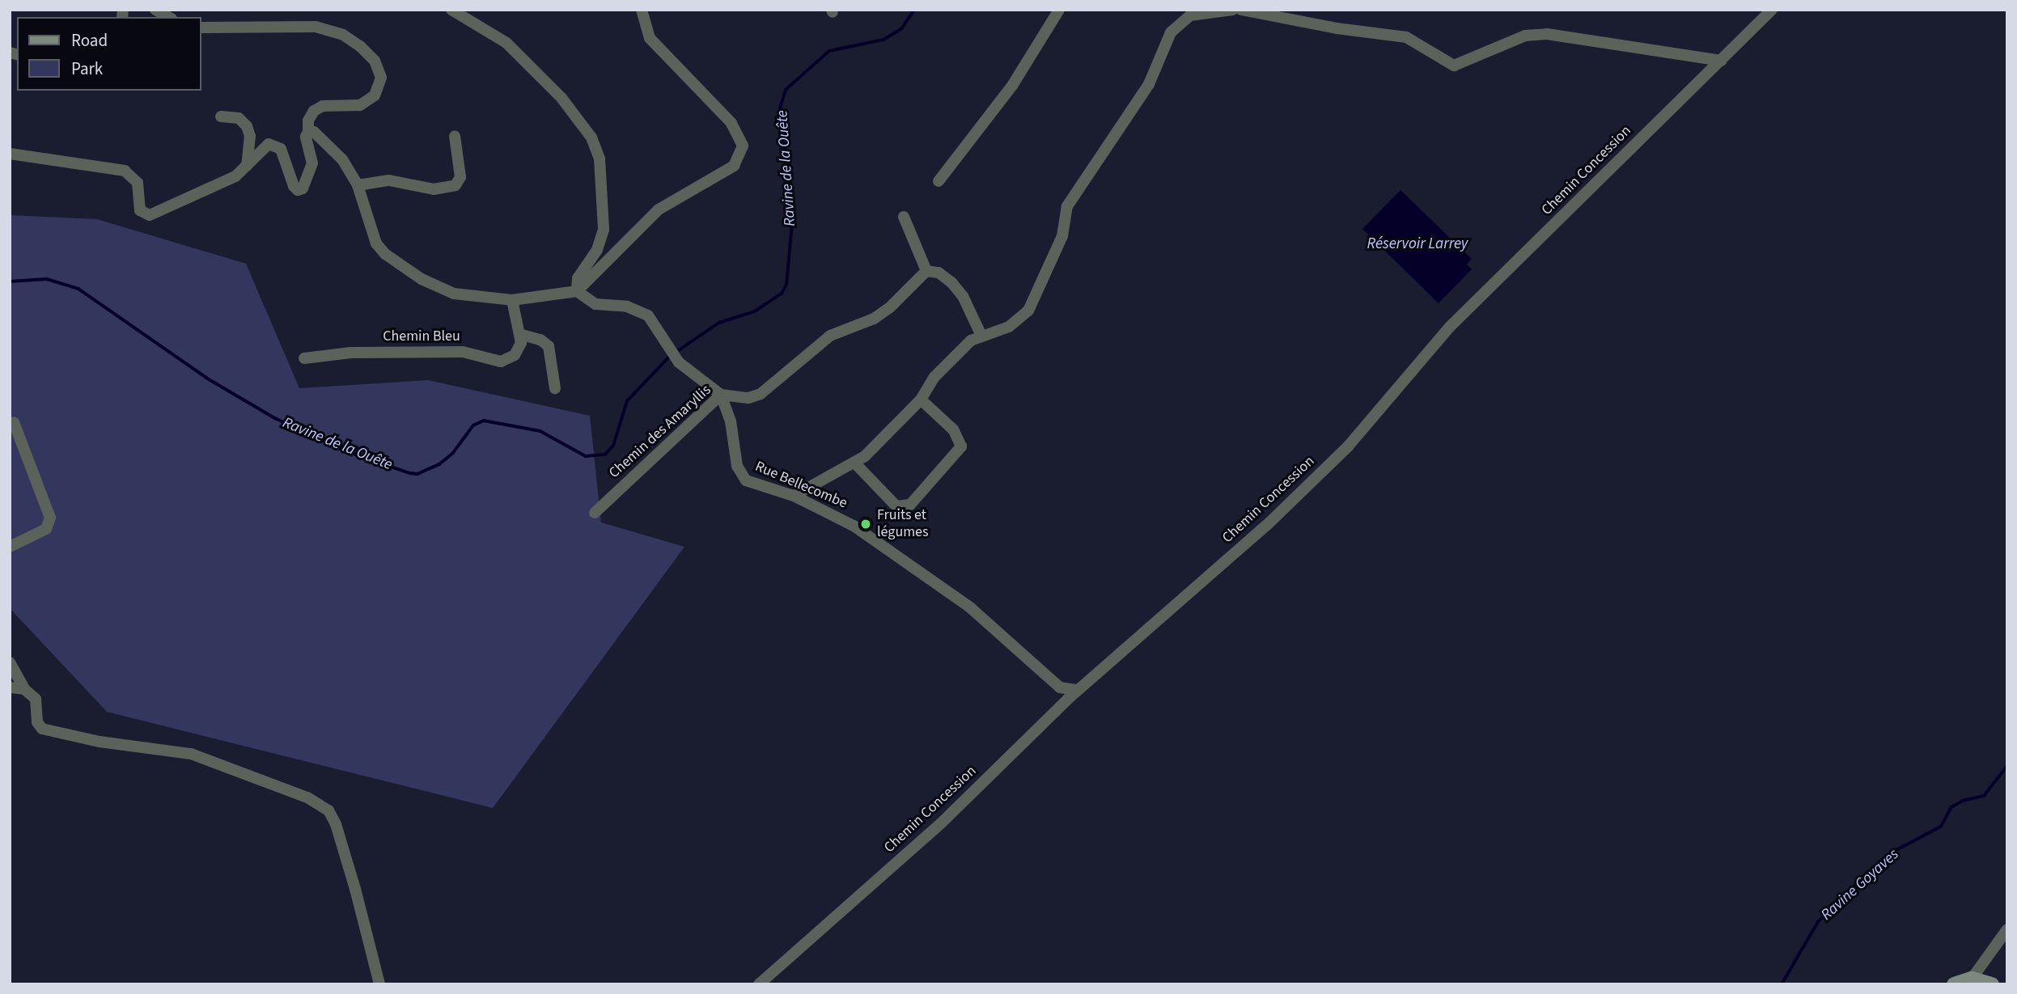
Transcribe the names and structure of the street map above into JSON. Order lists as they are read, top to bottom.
{
  "streets": {
    "street": [
      "Chemin Concession",
      "Chemin Bleu",
      "Chemin des Amaryllis",
      "Rue Bellecombe"
    ]
  },
  "crossings": [
    ["Chemin Concession", "Rue Bellecombe"],
    ["Chemin des Amaryllis", "Rue Bellecombe"]
  ],
  "water": ["Ravine de la Ouête", "Réservoir Larrey", "Ravine Goyaves"],
  "places": ["Fruits et légumes"],
  "legend": ["Road", "Park"]
}
